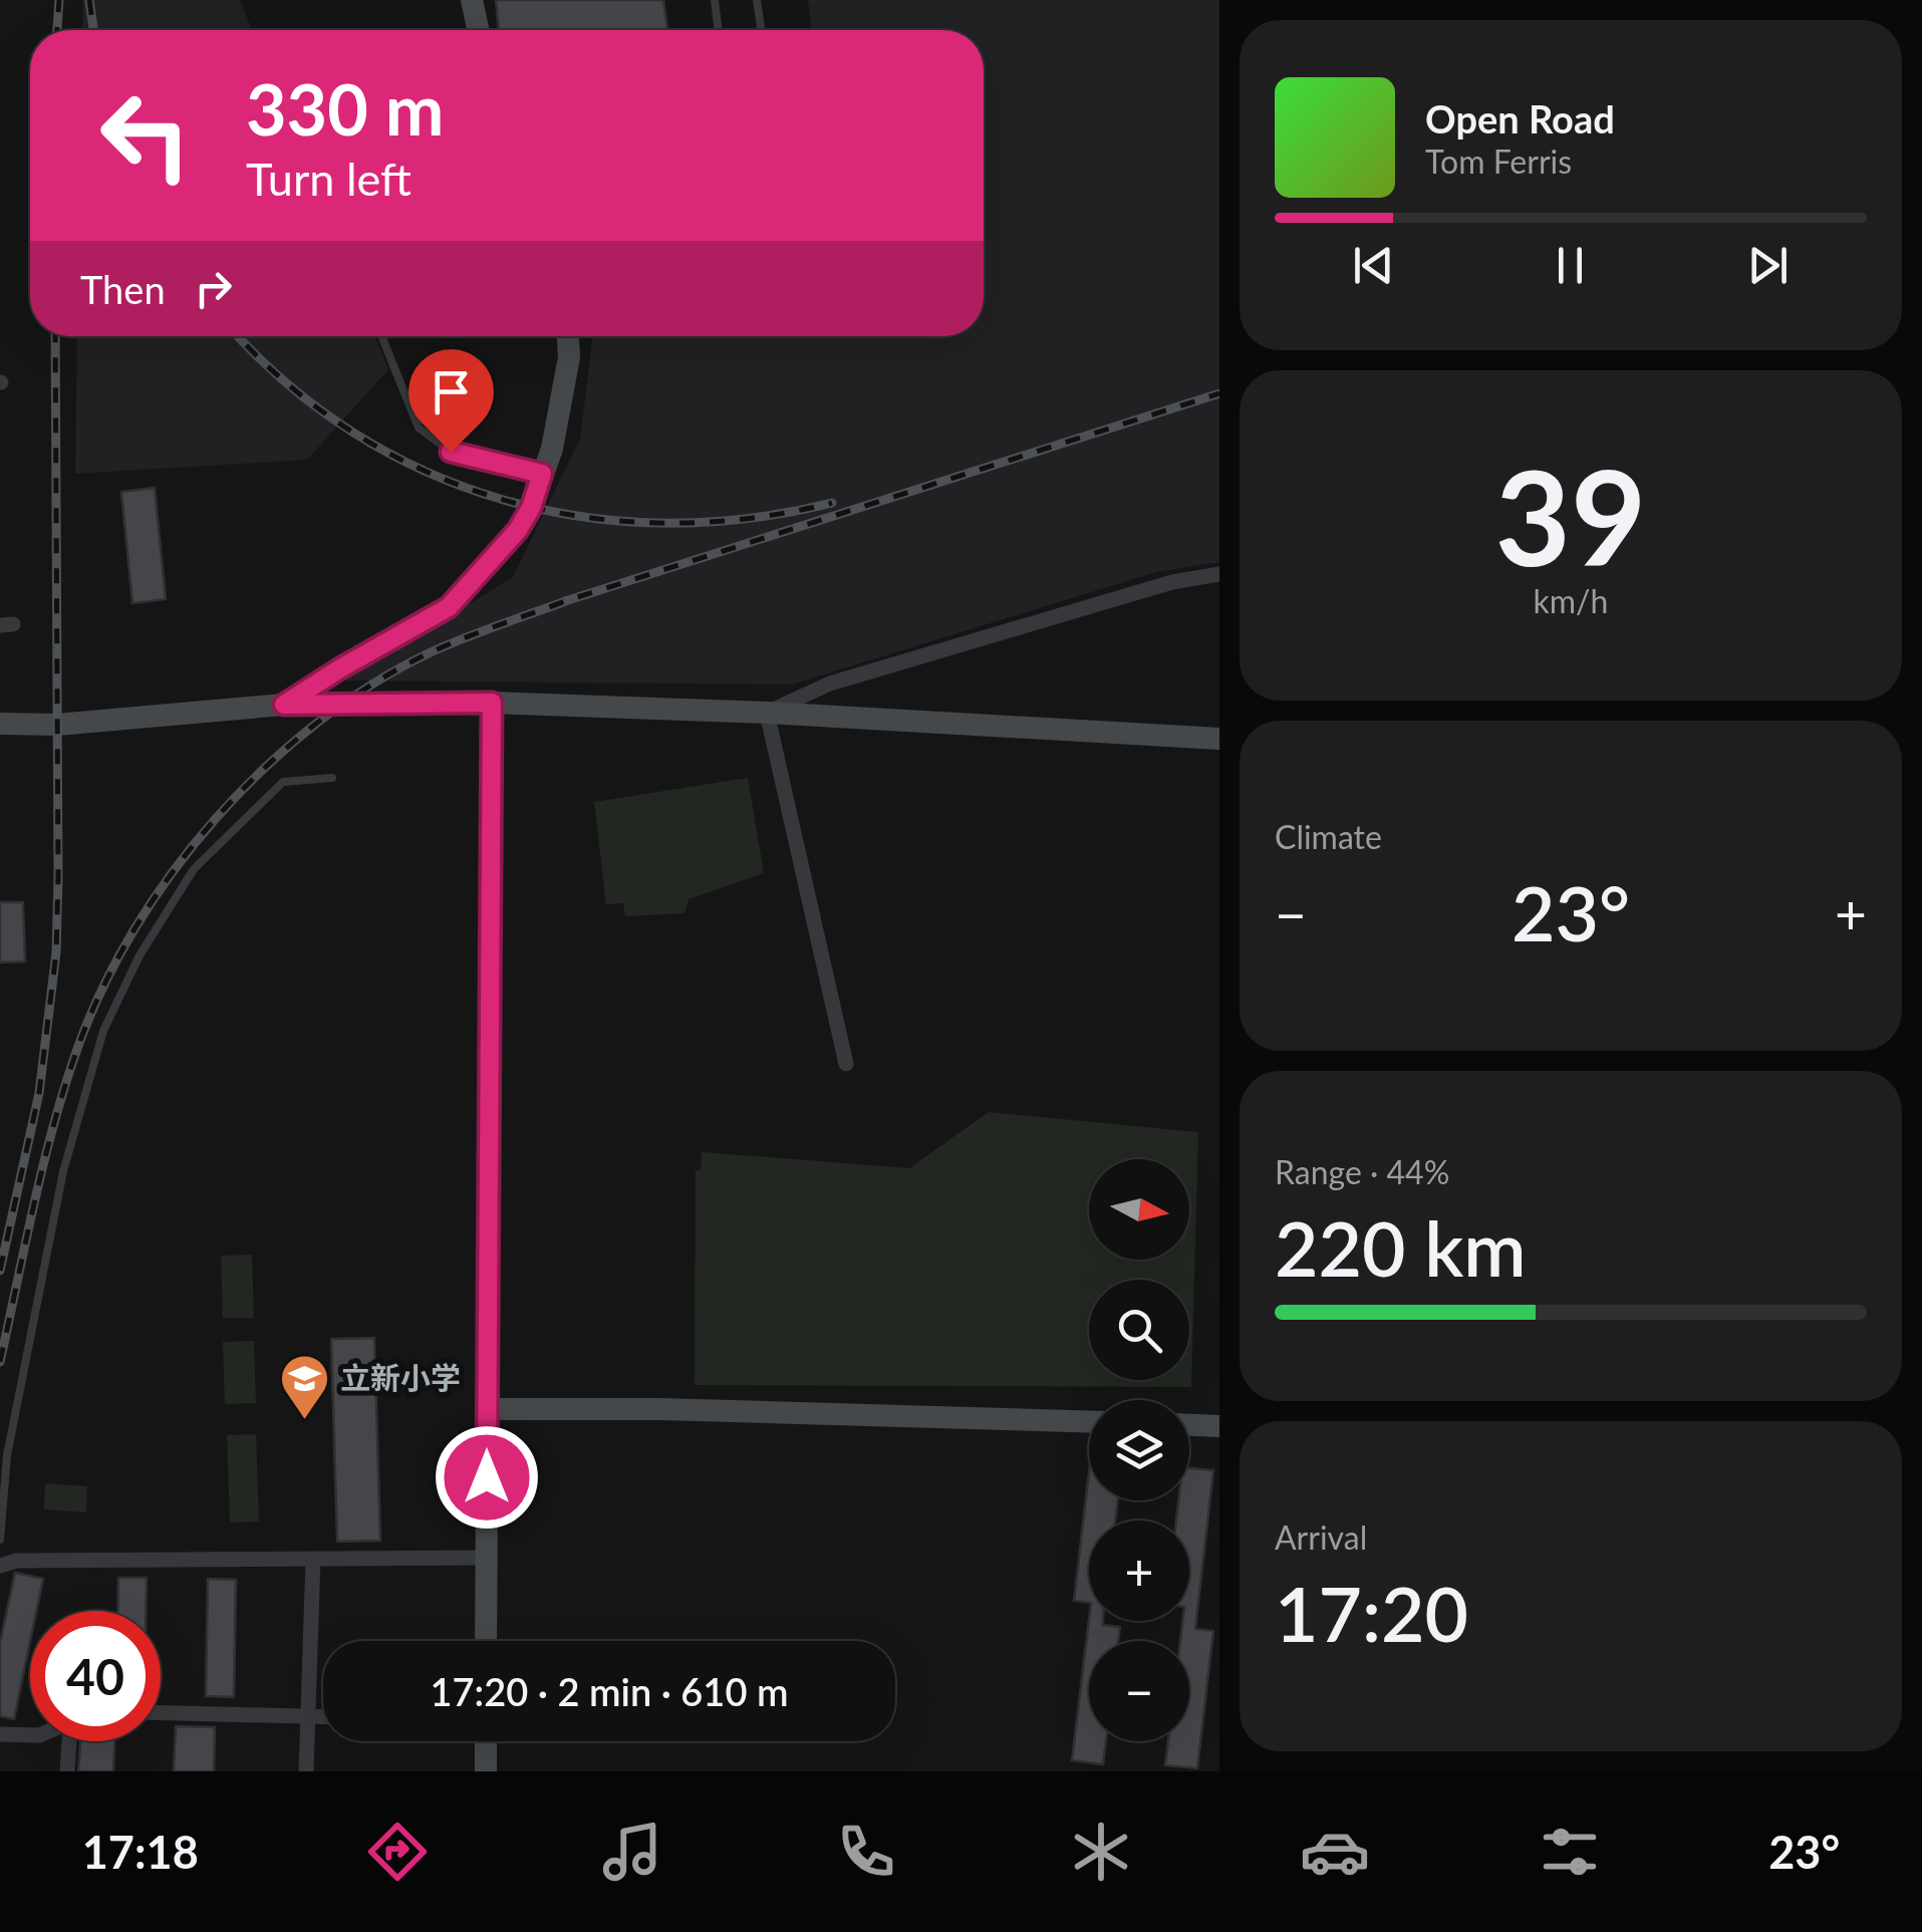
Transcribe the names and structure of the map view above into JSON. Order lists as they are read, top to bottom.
{
  "places": {
    "school or university": ["立新小学"]
  },
  "north": "right",
  "page": {
    "turn": ["330 m", "Turn left"],
    "song": ["Open Road", "Tom Ferris"],
    "then": "Then",
    "tile": [
      ["39", "km/h"],
      "Climate",
      ["Range · 44%", "220 km"],
      ["Arrival", "17:20"]
    ],
    "heat": ["−", "23°", "+"],
    "map_buttons": ["+", "−"],
    "limit": "40",
    "trip": "17:20 · 2 min · 610 m",
    "tabs": ["17:18", "23°"]
  }
}
